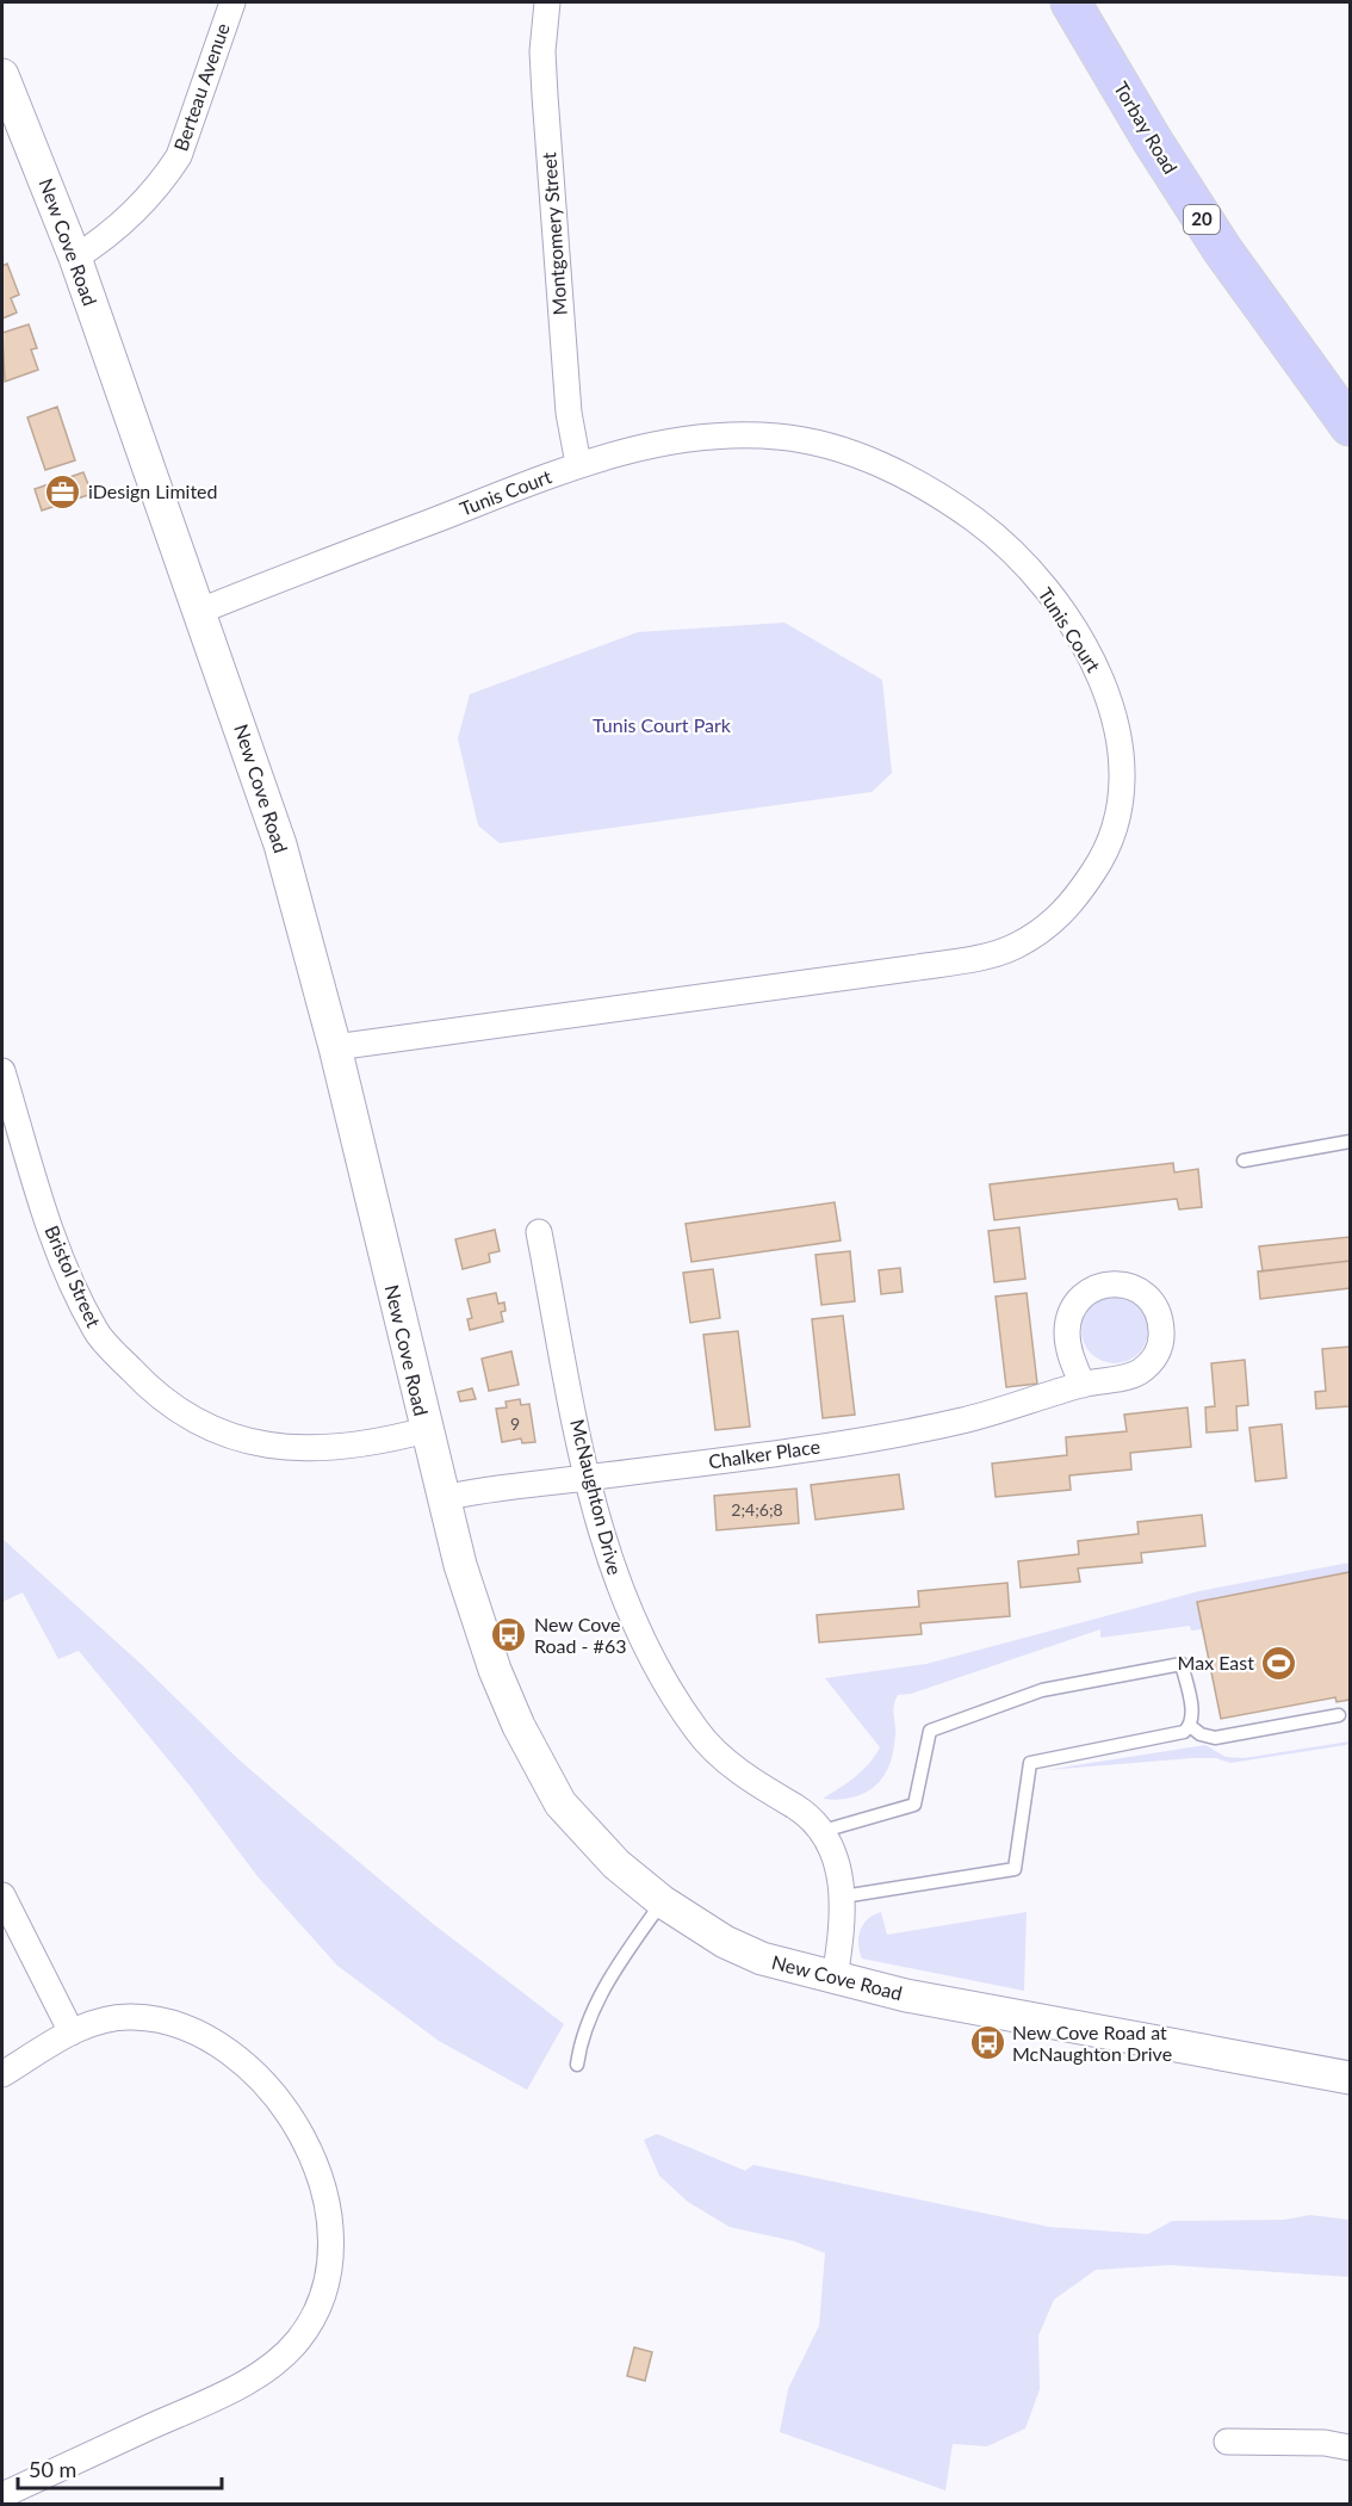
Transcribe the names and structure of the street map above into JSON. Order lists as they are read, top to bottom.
{
  "streets": {
    "main road": ["Torbay Road", "20"],
    "street": [
      "Berteau Avenue",
      "Montgomery Street",
      "New Cove Road",
      "Tunis Court",
      "Bristol Street",
      "Chalker Place",
      "McNaughton Drive"
    ]
  },
  "crossings": [
    ["Berteau Avenue", "New Cove Road"],
    ["Montgomery Street", "Tunis Court"],
    ["New Cove Road", "Tunis Court"],
    ["New Cove Road", "Bristol Street"],
    ["New Cove Road", "Chalker Place"],
    ["New Cove Road", "McNaughton Drive"],
    ["Chalker Place", "McNaughton Drive"]
  ],
  "parks": ["Tunis Court Park"],
  "places": {
    "office": ["iDesign Limited"],
    "bus stop": ["New Cove Road - #63", "New Cove Road at McNaughton Drive"],
    "sports": ["Max East"]
  },
  "house_numbers": ["9", "2;4;6;8"],
  "scale_bar": "50 m"
}
